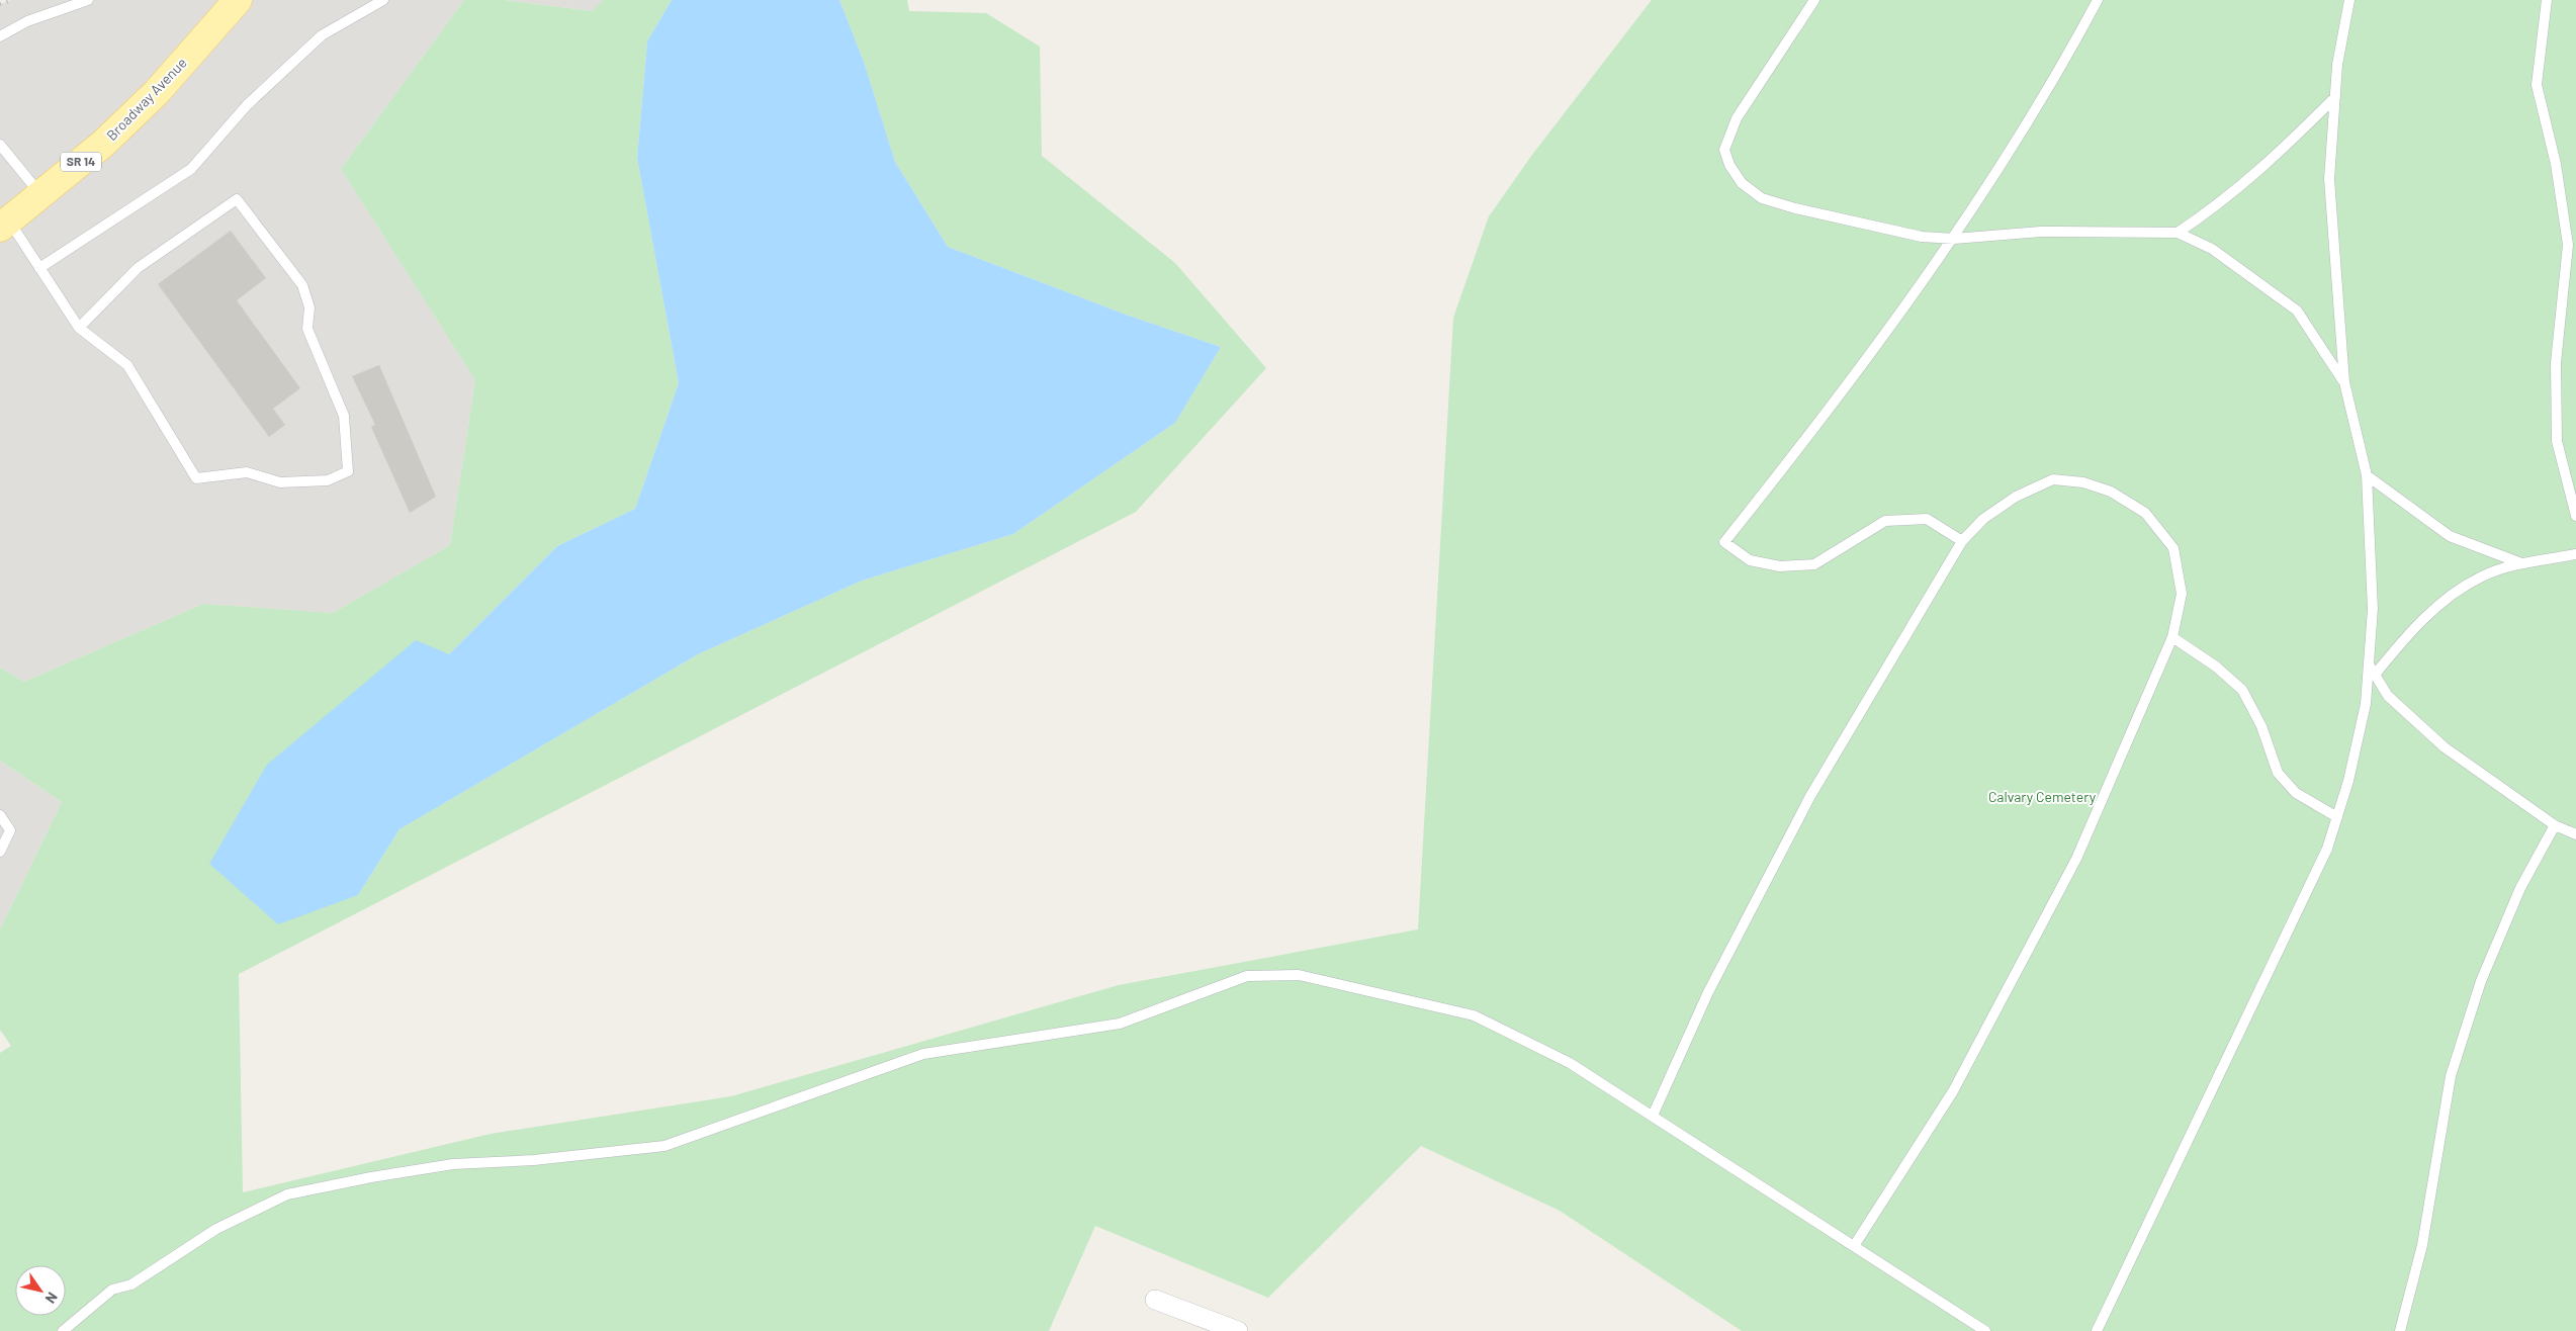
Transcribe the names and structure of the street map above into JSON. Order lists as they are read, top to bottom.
{
  "streets": {
    "main road": ["Broadway Avenue", "SR 14"]
  },
  "parks": ["Calvary Cemetery"],
  "north": "bottom right"
}
